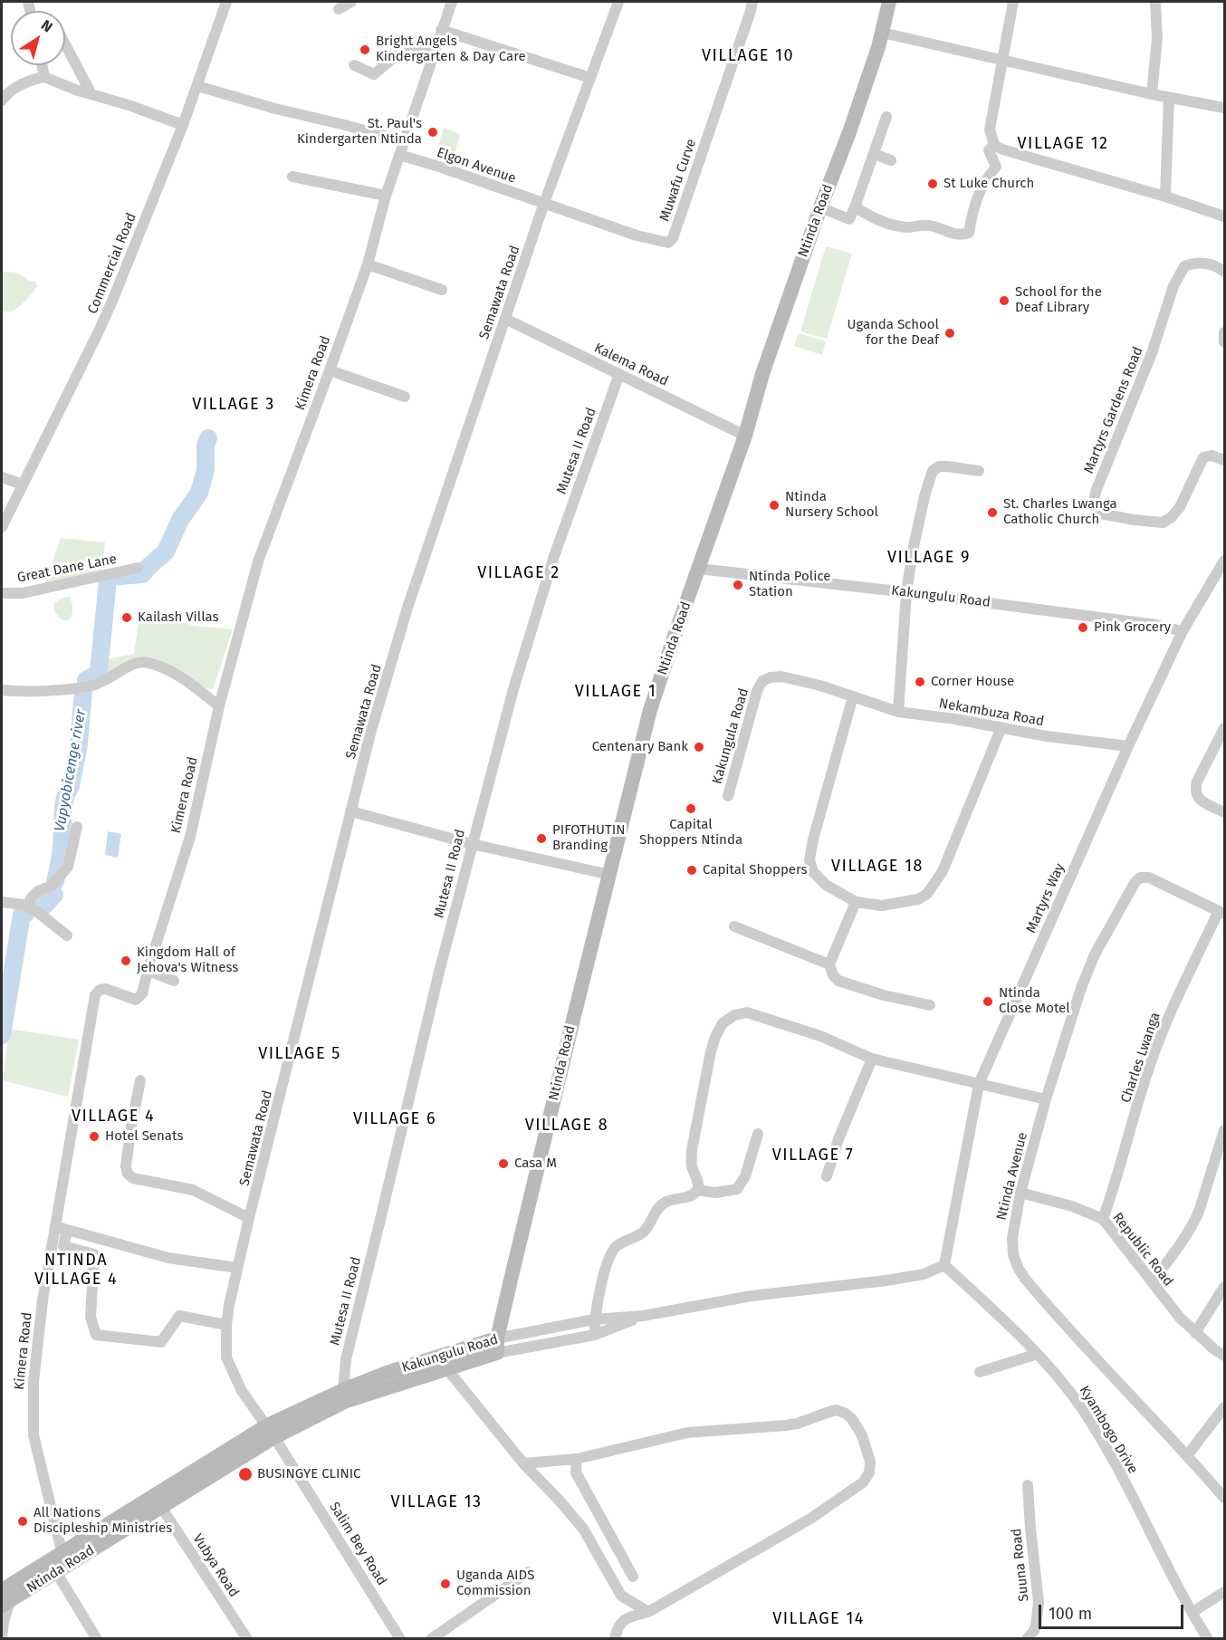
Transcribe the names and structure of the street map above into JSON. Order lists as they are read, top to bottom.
{
  "streets": {
    "main road": ["Ntinda Road", "Kakungulu Road"],
    "street": [
      "Elgon Avenue",
      "Muwafu Curve",
      "Commercial Road",
      "Semawata Road",
      "Kalema Road",
      "Kimera Road",
      "Martyrs Gardens Road",
      "Mutesa II Road",
      "Great Dane Lane",
      "Nekambuza Road",
      "Kakungula Road",
      "Martyrs Way",
      "Charles Lwanga",
      "Ntinda Avenue",
      "Republic Road",
      "Kyambogo Drive",
      "Salim Bey Road",
      "Suuna Road",
      "Vubya Road"
    ]
  },
  "crossings": [
    ["Elgon Avenue", "Muwafu Curve"],
    ["Elgon Avenue", "Semawata Road"],
    ["Elgon Avenue", "Kimera Road"],
    ["Muwafu Curve", "Semawata Road"],
    ["Ntinda Road", "Semawata Road"],
    ["Ntinda Road", "Kalema Road"],
    ["Ntinda Road", "Kimera Road"],
    ["Ntinda Road", "Mutesa II Road"],
    ["Ntinda Road", "Kakungulu Road"],
    ["Ntinda Road", "Salim Bey Road"],
    ["Ntinda Road", "Vubya Road"],
    ["Semawata Road", "Kalema Road"],
    ["Semawata Road", "Salim Bey Road"],
    ["Kalema Road", "Mutesa II Road"],
    ["Mutesa II Road", "Kakungulu Road"],
    ["Kakungulu Road", "Martyrs Way"],
    ["Kakungulu Road", "Kyambogo Drive"],
    ["Nekambuza Road", "Kakungula Road"],
    ["Nekambuza Road", "Martyrs Way"],
    ["Martyrs Way", "Kyambogo Drive"],
    ["Charles Lwanga", "Ntinda Avenue"],
    ["Charles Lwanga", "Republic Road"],
    ["Ntinda Avenue", "Republic Road"]
  ],
  "districts": [
    "VILLAGE 10",
    "VILLAGE 12",
    "VILLAGE 3",
    "VILLAGE 9",
    "VILLAGE 2",
    "VILLAGE 1",
    "VILLAGE 18",
    "VILLAGE 5",
    "VILLAGE 4",
    "VILLAGE 6",
    "VILLAGE 8",
    "VILLAGE 7",
    "NTINDA VILLAGE 4",
    "VILLAGE 13",
    "VILLAGE 14"
  ],
  "water": ["Vupyobicenge river"],
  "places": [
    "Bright Angels Kindergarten & Day Care",
    "St. Paul's Kindergarten Ntinda",
    "St Luke Church",
    "School for the Deaf Library",
    "Uganda School for the Deaf",
    "Ntinda Nursery School",
    "St. Charles Lwanga Catholic Church",
    "Ntinda Police Station",
    "Kailash Villas",
    "Pink Grocery",
    "Corner House",
    "Centenary Bank",
    "Capital Shoppers Ntinda",
    "PIFOTHUTIN Branding",
    "Capital Shoppers",
    "Kingdom Hall of Jehova's Witness",
    "Ntinda Close Motel",
    "Hotel Senats",
    "Casa M",
    "BUSINGYE CLINIC",
    "All Nations Discipleship Ministries",
    "Uganda AIDS Commission"
  ],
  "scale_bar": "100 m",
  "north": "top right"
}
